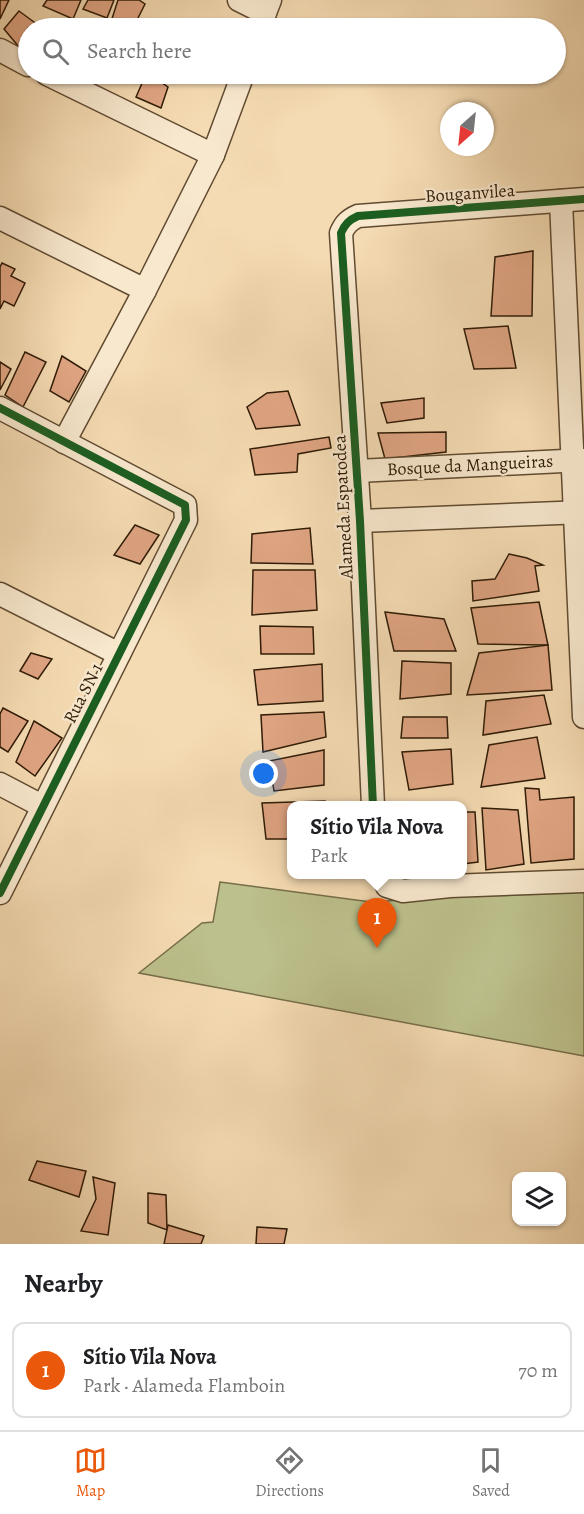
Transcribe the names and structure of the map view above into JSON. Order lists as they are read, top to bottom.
{
  "streets": {
    "street": [
      "Bouganvilea",
      "Bosque da Mangueiras",
      "Alameda Espatodea",
      "Rua SN 1"
    ]
  },
  "crossings": [
    ["Bouganvilea", "Alameda Espatodea"],
    ["Bosque da Mangueiras", "Alameda Espatodea"]
  ],
  "north": "bottom left",
  "page": {
    "search": "Search here",
    "popup": ["Sítio Vila Nova", "Park"],
    "pins": "1",
    "heading": "Nearby",
    "list": [
      {
        "mark": "1",
        "name": "Sítio Vila Nova",
        "note": "Park · Alameda Flamboin",
        "value": "70 m"
      }
    ],
    "nav": ["Map", "Directions", "Saved"]
  }
}
